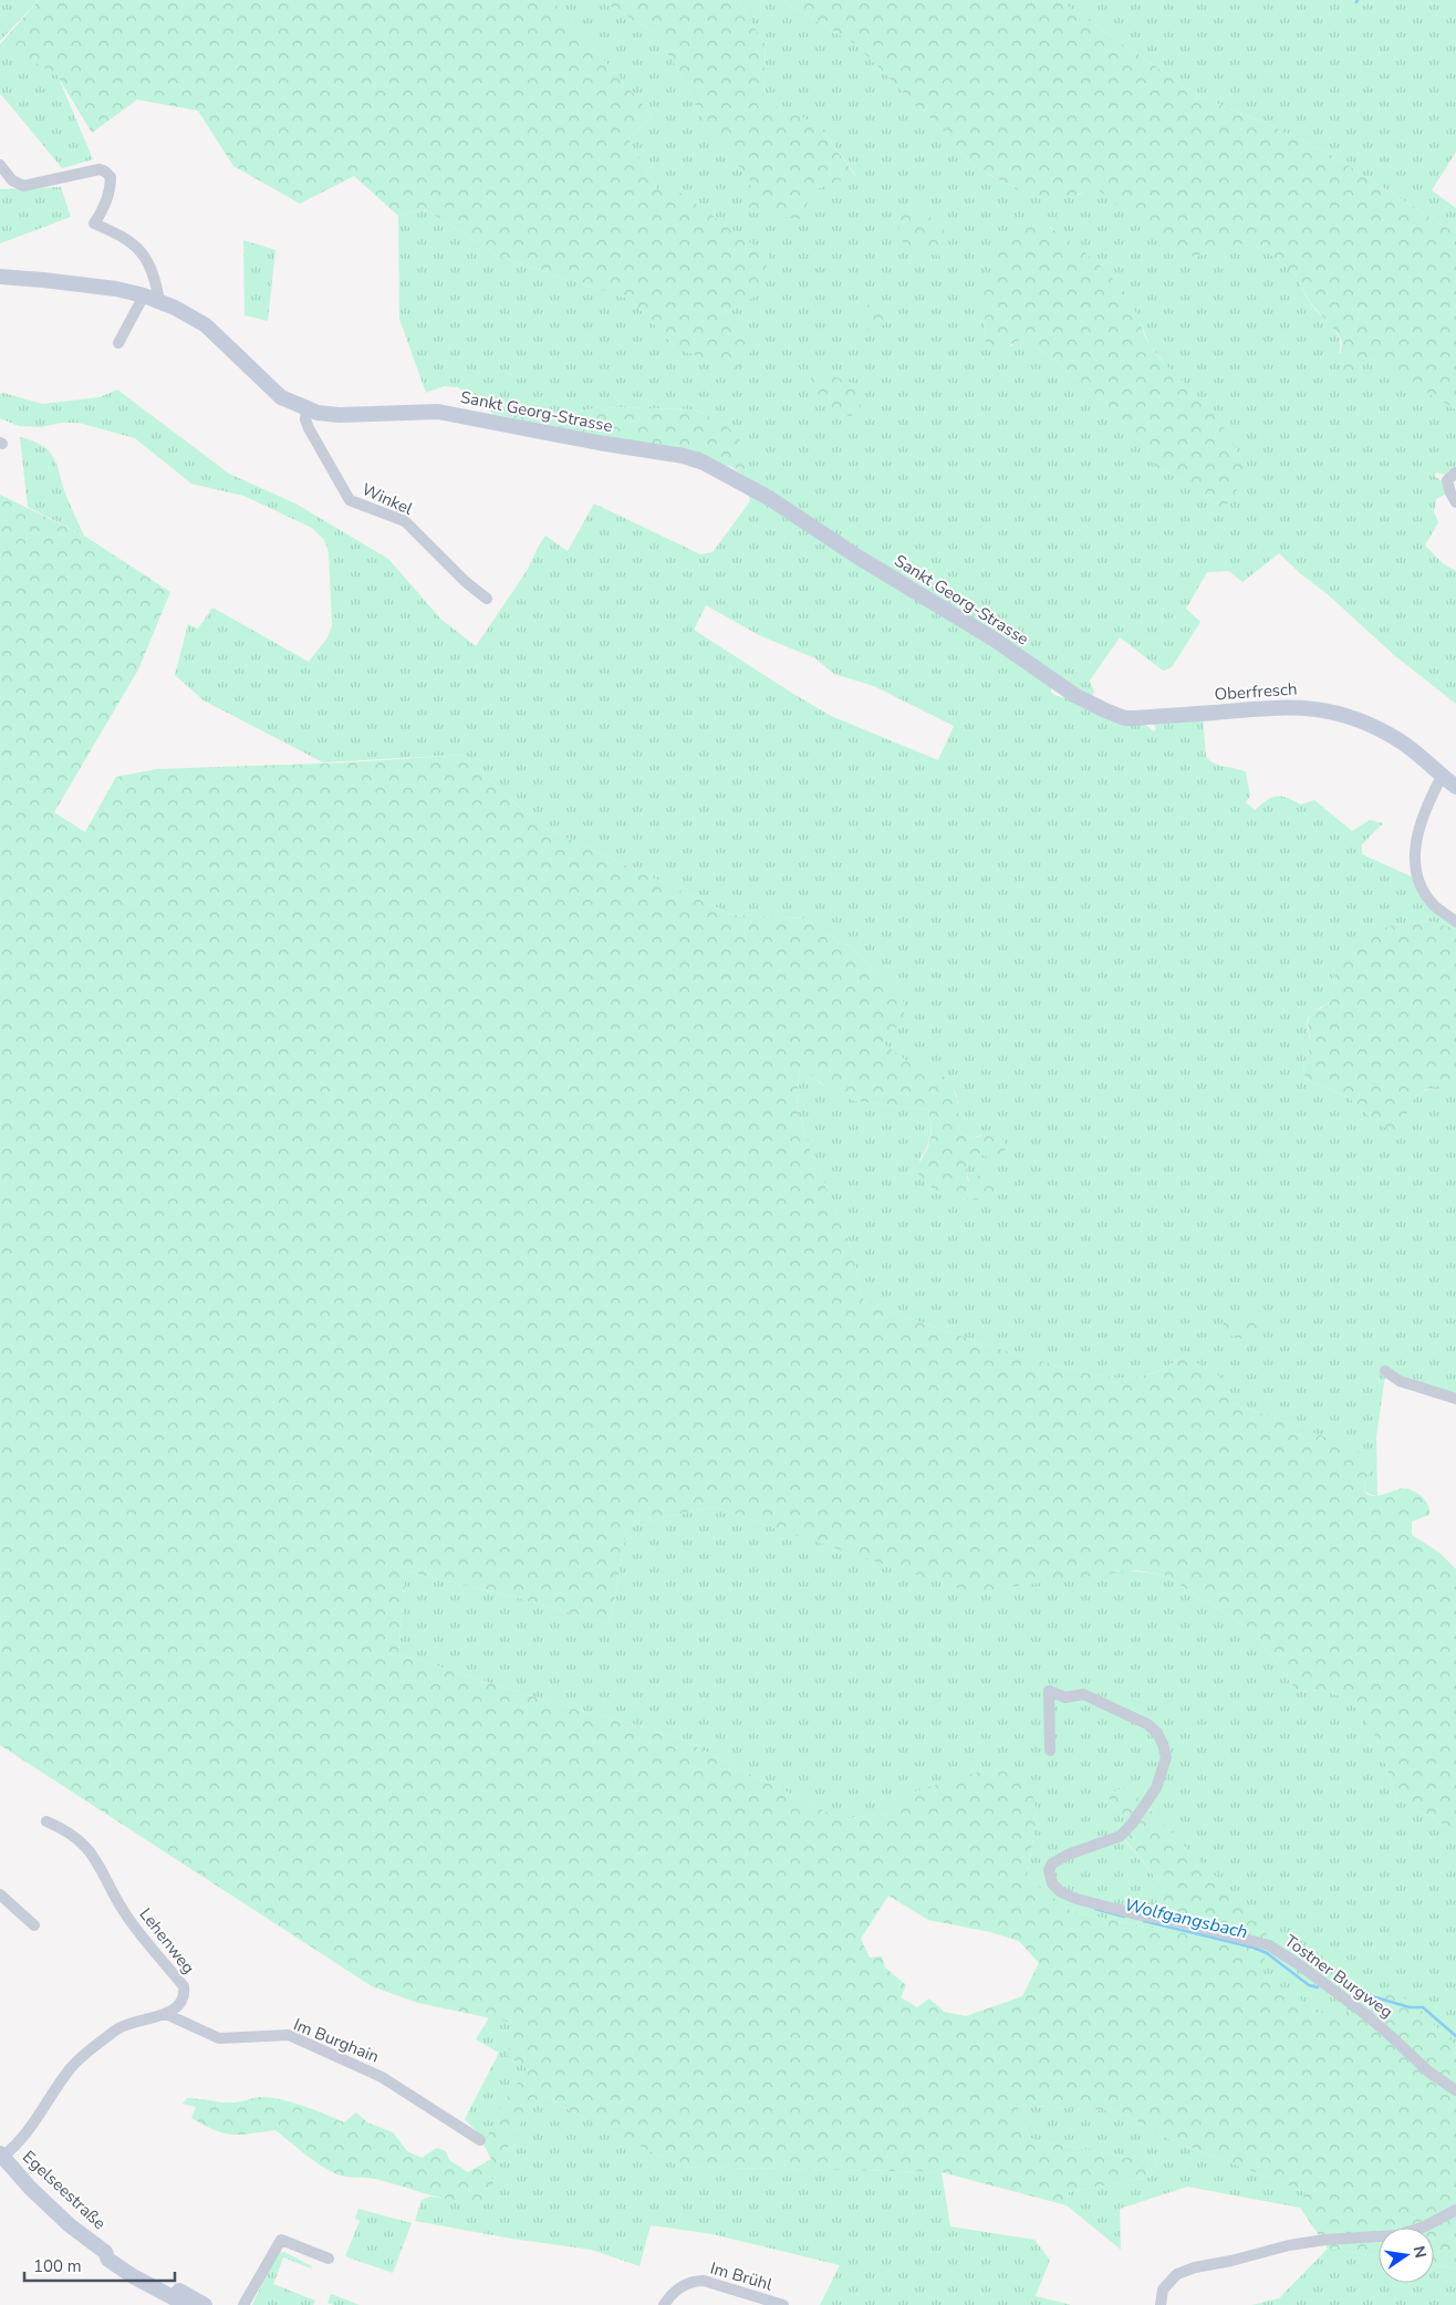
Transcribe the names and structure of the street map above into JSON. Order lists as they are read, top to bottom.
{
  "streets": {
    "street": [
      "Sankt Georg-Strasse",
      "Winkel",
      "Oberfresch",
      "Lehenweg",
      "Tostner Burgweg",
      "Im Burghain",
      "Egelseestraße",
      "Im Brühl"
    ]
  },
  "crossings": [
    ["Sankt Georg-Strasse", "Winkel"],
    ["Sankt Georg-Strasse", "Oberfresch"],
    ["Lehenweg", "Im Burghain"],
    ["Lehenweg", "Egelseestraße"]
  ],
  "water": ["Wolfgangsbach"],
  "scale_bar": "100 m",
  "north": "right"
}
